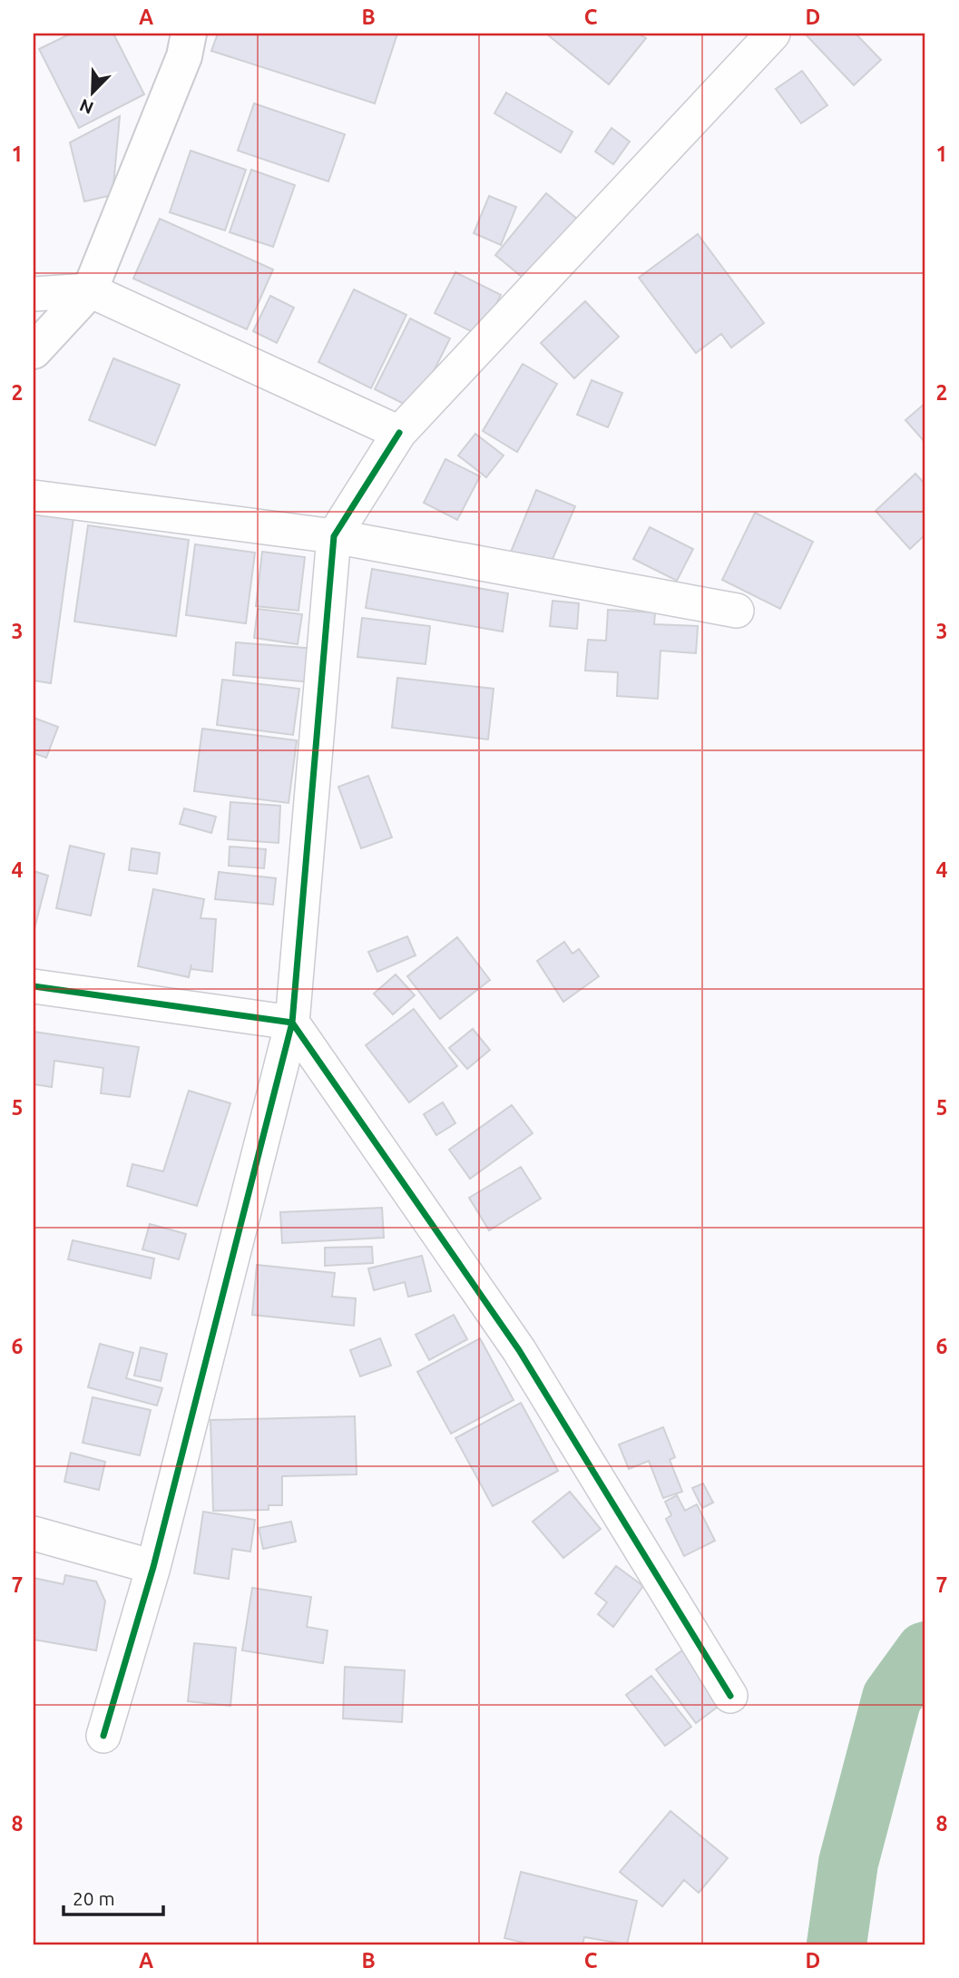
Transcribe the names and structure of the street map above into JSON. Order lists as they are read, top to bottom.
{
  "scale_bar": "20 m",
  "north": "bottom left",
  "grid": {
    "columns": [
      "A",
      "B",
      "C",
      "D"
    ],
    "rows": [
      "1",
      "2",
      "3",
      "4",
      "5",
      "6",
      "7",
      "8"
    ]
  }
}
